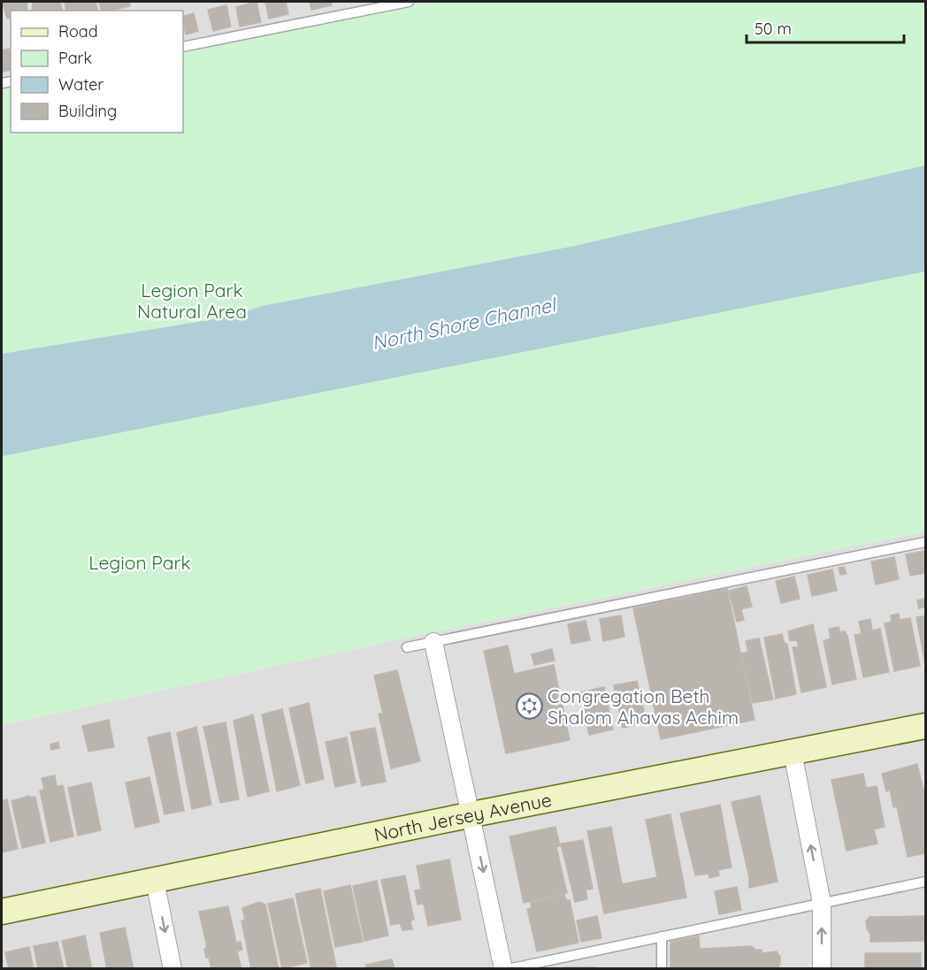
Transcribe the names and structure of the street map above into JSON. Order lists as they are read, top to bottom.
{
  "streets": {
    "main road": ["North Jersey Avenue"]
  },
  "water": ["North Shore Channel"],
  "parks": ["Legion Park Natural Area", "Legion Park"],
  "places": {
    "synagogue": ["Congregation Beth Shalom Ahavas Achim"]
  },
  "legend": [
    "Road",
    "Park",
    "Water",
    "Building"
  ],
  "scale_bar": "50 m"
}
